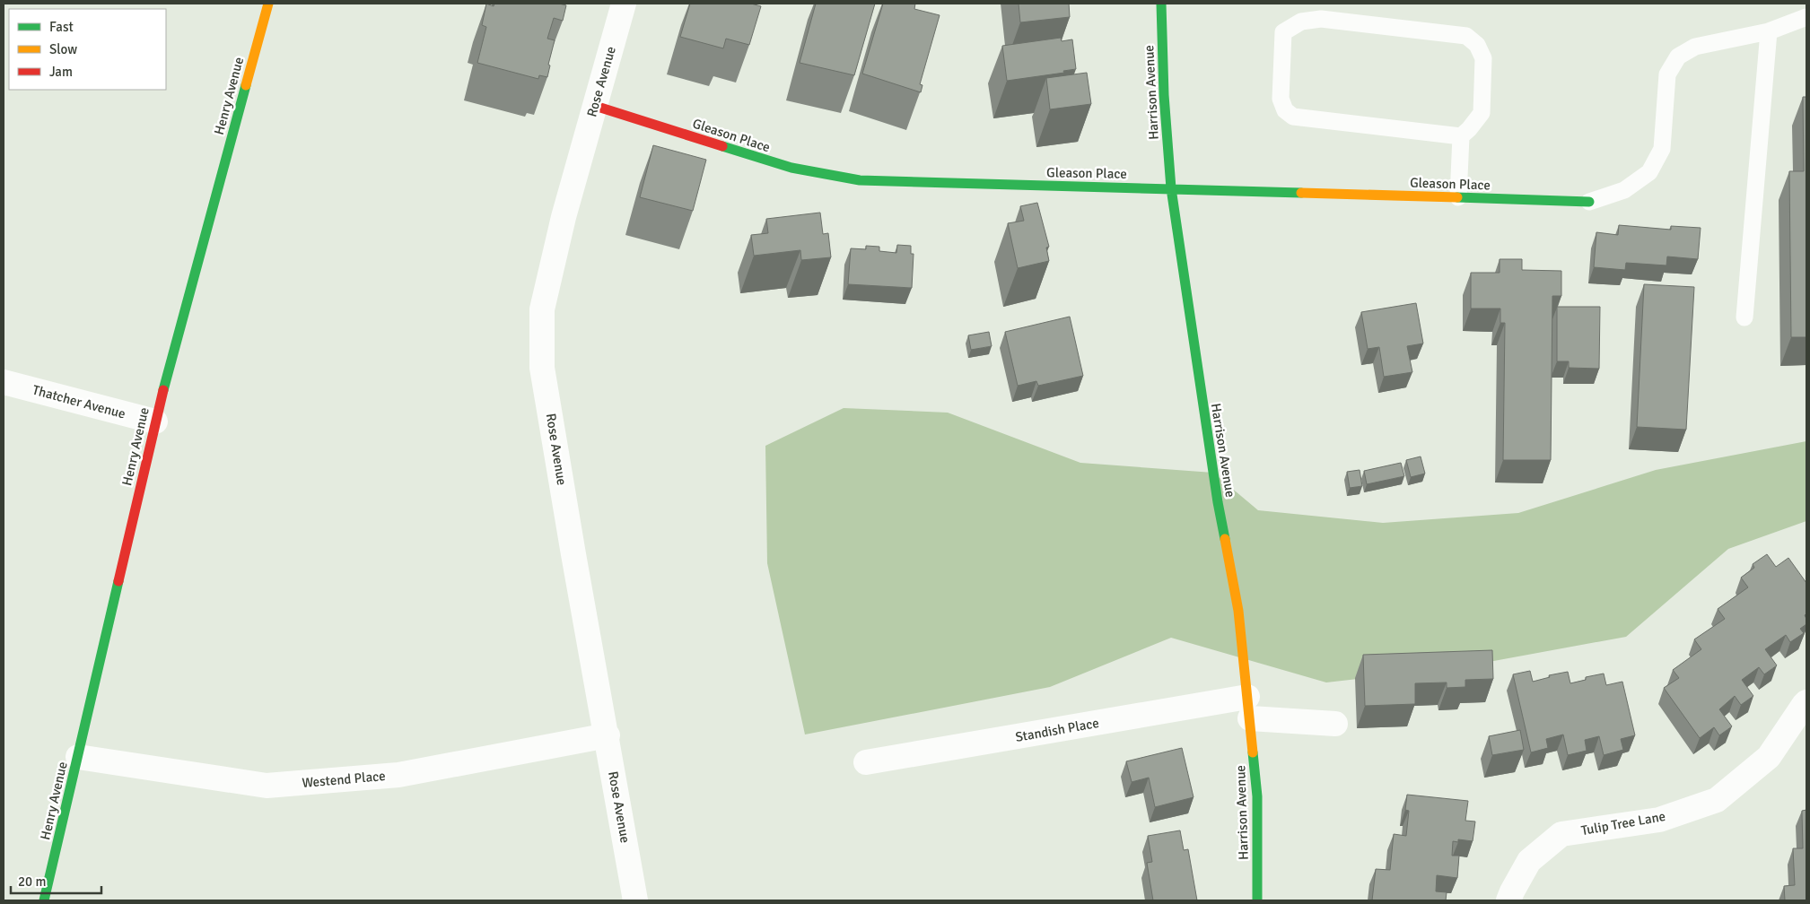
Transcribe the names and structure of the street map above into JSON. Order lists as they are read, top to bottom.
{
  "streets": {
    "street": [
      "Rose Avenue",
      "Harrison Avenue",
      "Henry Avenue",
      "Gleason Place",
      "Thatcher Avenue",
      "Standish Place",
      "Westend Place",
      "Tulip Tree Lane"
    ]
  },
  "crossings": [
    ["Rose Avenue", "Gleason Place"],
    ["Rose Avenue", "Westend Place"],
    ["Harrison Avenue", "Gleason Place"],
    ["Harrison Avenue", "Standish Place"],
    ["Henry Avenue", "Thatcher Avenue"],
    ["Henry Avenue", "Westend Place"]
  ],
  "legend": ["Fast", "Slow", "Jam"],
  "scale_bar": "20 m"
}
